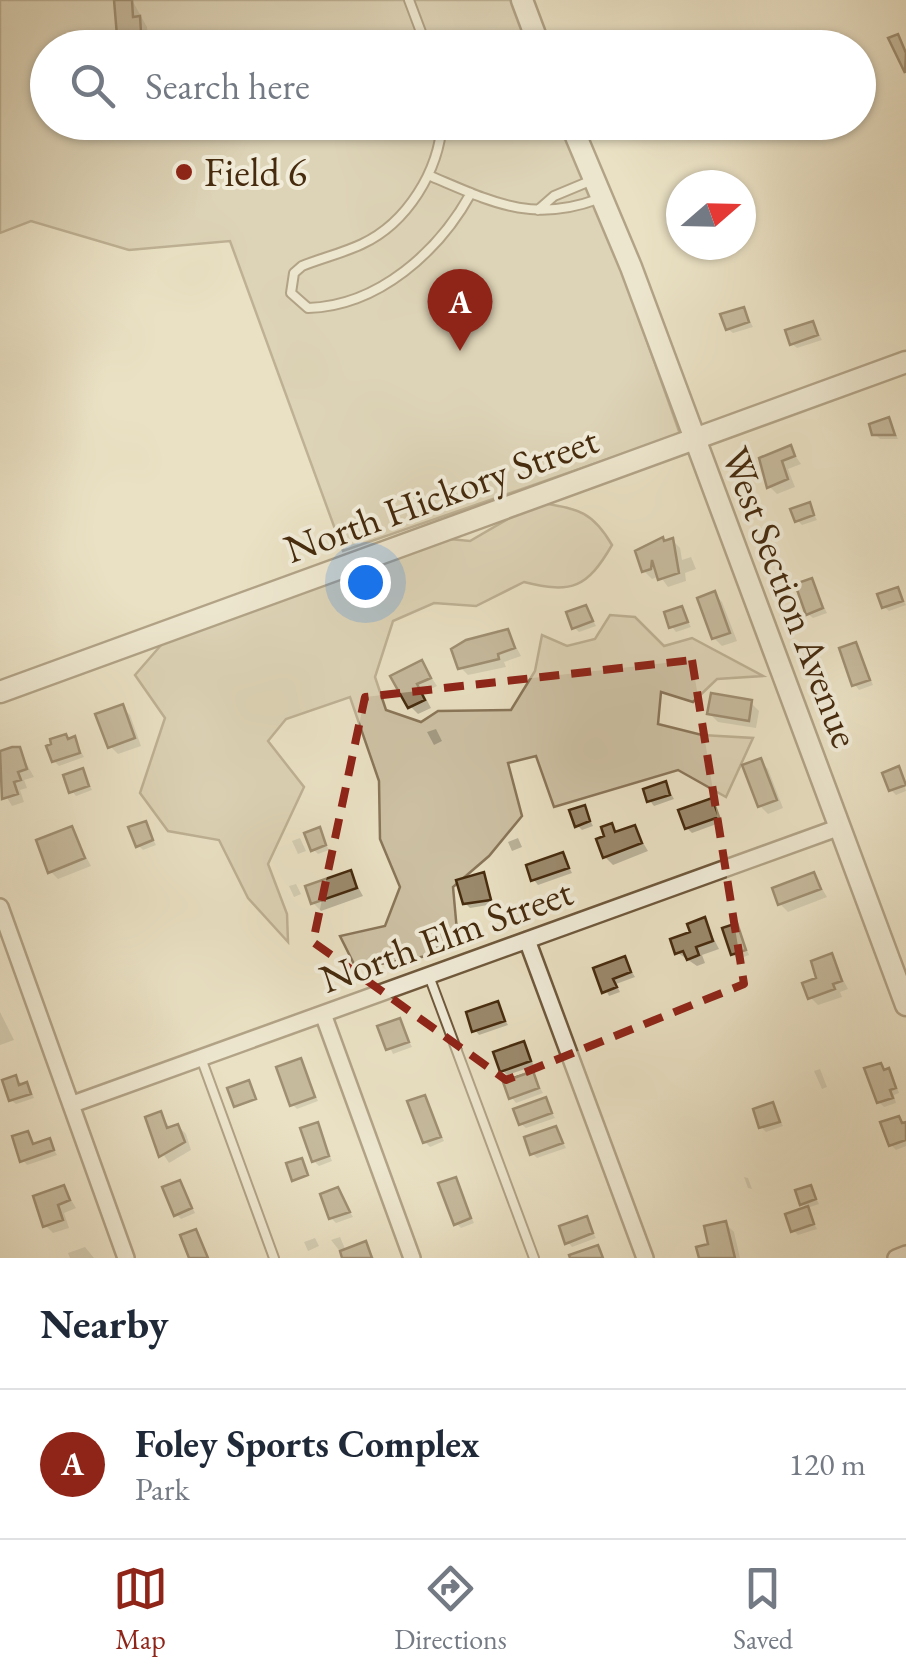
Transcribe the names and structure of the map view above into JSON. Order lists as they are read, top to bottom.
{
  "streets": {
    "street": ["North Hickory Street", "West Section Avenue", "North Elm Street"]
  },
  "crossings": [
    ["North Hickory Street", "West Section Avenue"],
    ["West Section Avenue", "North Elm Street"]
  ],
  "places": ["Field 6"],
  "north": "right",
  "page": {
    "search": "Search here",
    "pins": "A",
    "heading": "Nearby",
    "list": [
      {
        "mark": "A",
        "name": "Foley Sports Complex",
        "note": "Park",
        "value": "120 m"
      }
    ],
    "nav": ["Map", "Directions", "Saved"]
  }
}
